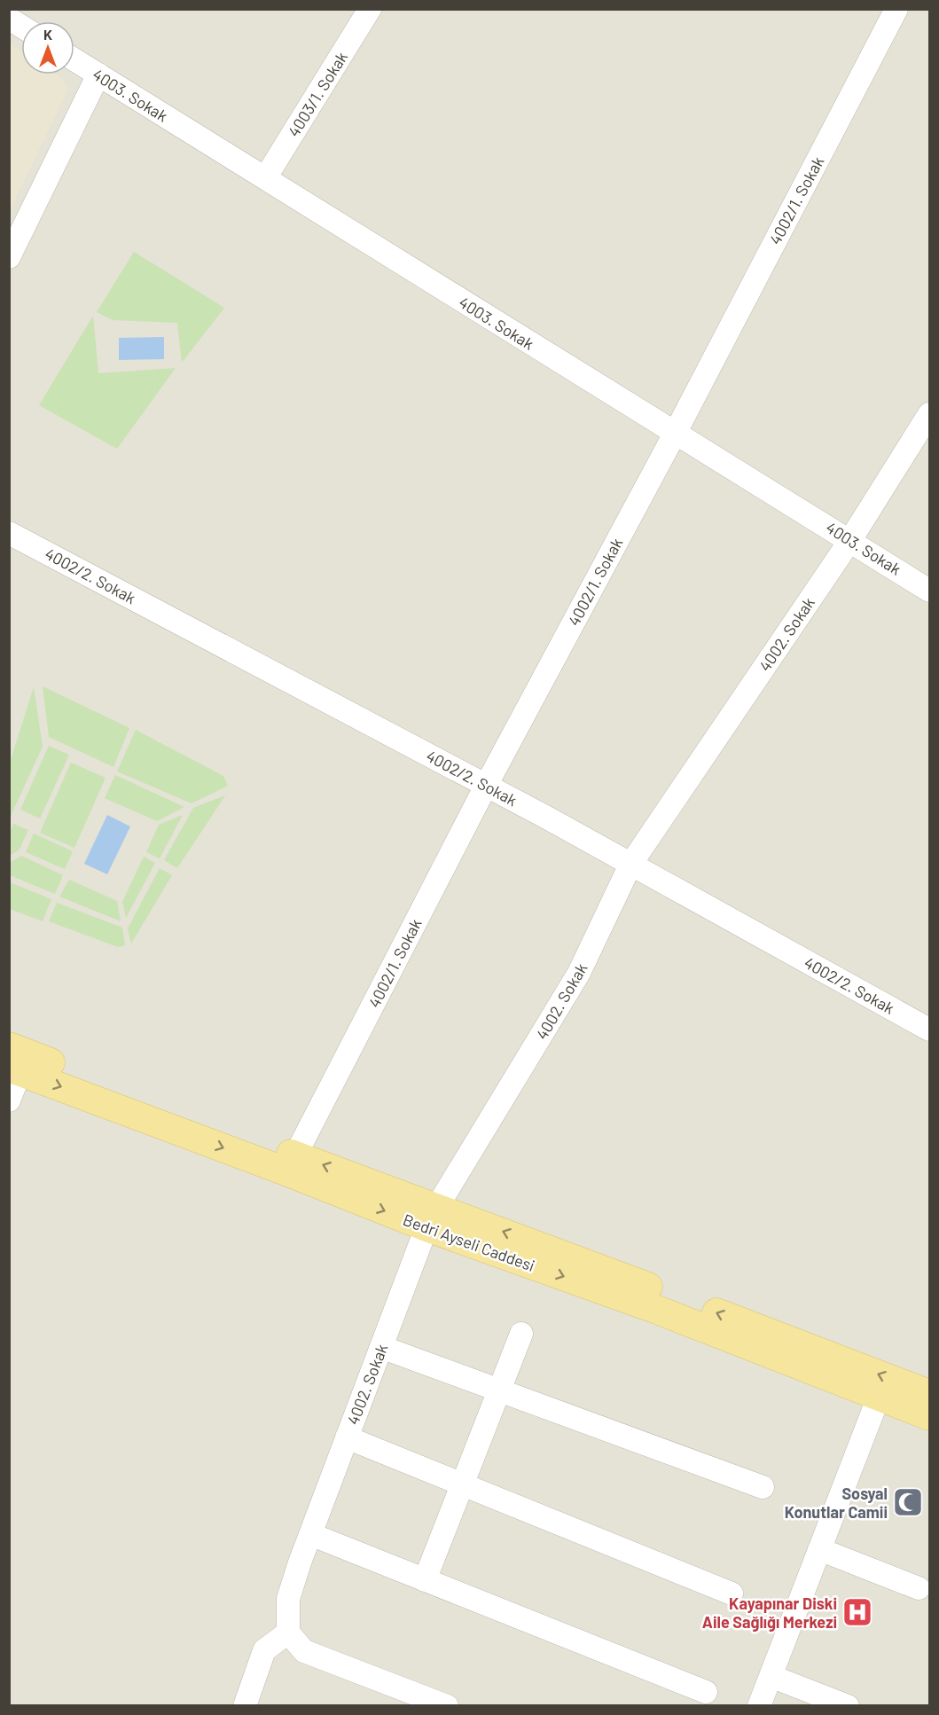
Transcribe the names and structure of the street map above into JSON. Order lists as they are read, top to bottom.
{
  "streets": {
    "main road": ["Bedri Ayseli Caddesi"],
    "street": [
      "4003/1. Sokak",
      "4003. Sokak",
      "4002/1. Sokak",
      "4002/2. Sokak",
      "4002. Sokak"
    ]
  },
  "crossings": [
    ["4003/1. Sokak", "4003. Sokak"],
    ["4003. Sokak", "4002/1. Sokak"],
    ["4003. Sokak", "4002. Sokak"],
    ["4002/1. Sokak", "4002/2. Sokak"],
    ["4002/1. Sokak", "Bedri Ayseli Caddesi"],
    ["4002/2. Sokak", "4002. Sokak"],
    ["4002. Sokak", "Bedri Ayseli Caddesi"]
  ],
  "places": {
    "mosque": ["Sosyal Konutlar Camii"],
    "hospital": ["Kayapınar Diski Aile Sağlığı Merkezi"]
  },
  "north": "top"
}
